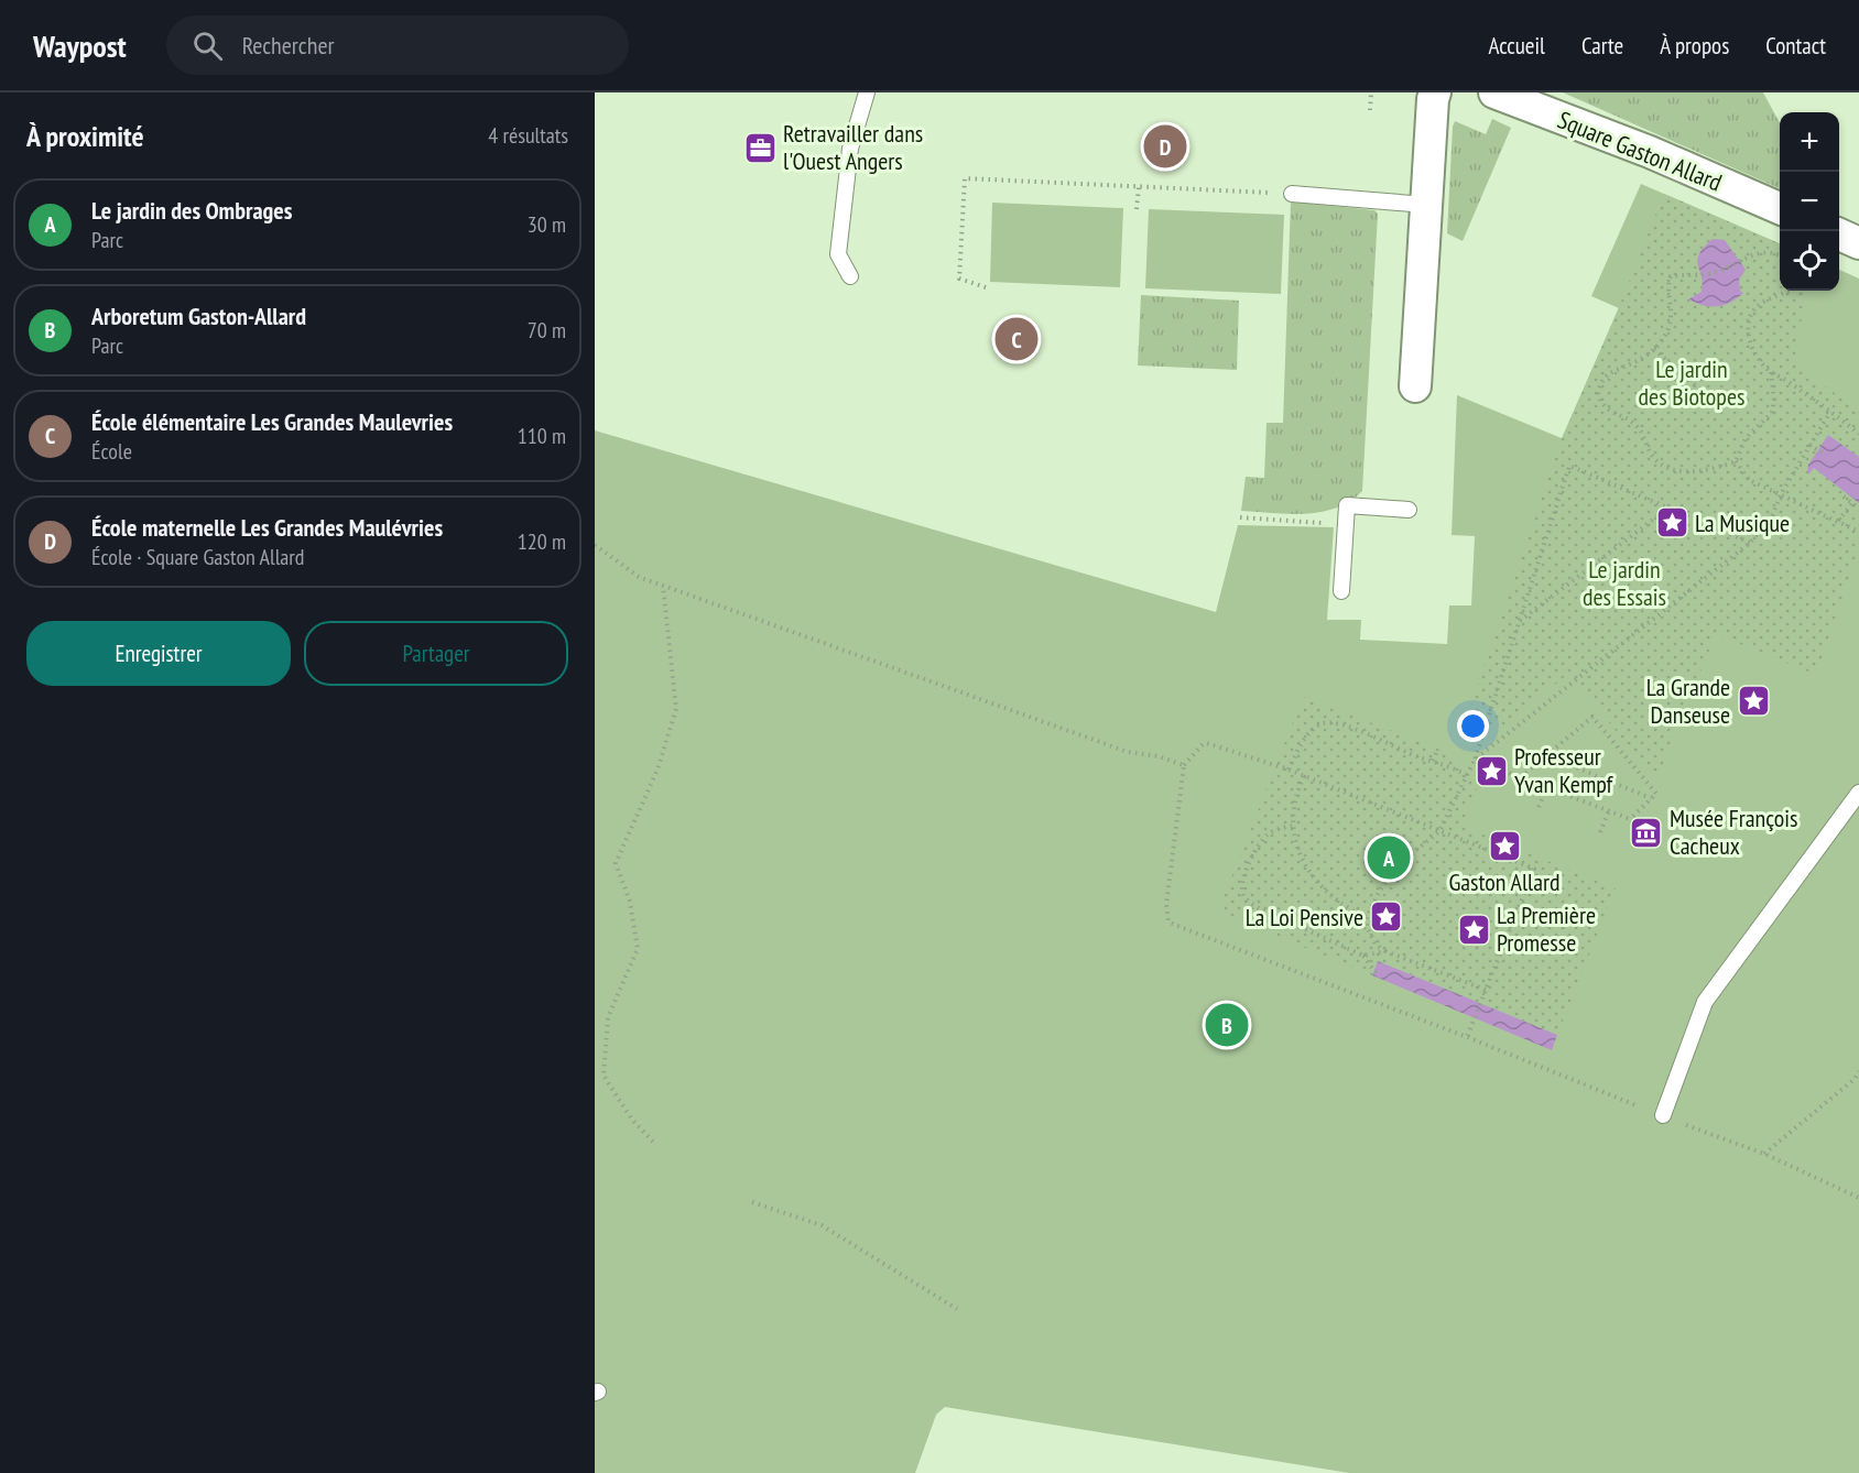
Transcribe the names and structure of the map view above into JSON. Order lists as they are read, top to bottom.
{
  "streets": {
    "street": ["Square Gaston Allard"]
  },
  "parks": ["Le jardin des Biotopes", "Le jardin des Essais"],
  "places": {
    "office": ["Retravailler dans l'Ouest Angers"],
    "place": [
      "La Musique",
      "La Grande Danseuse",
      "Professeur Yvan Kempf",
      "Gaston Allard",
      "La Loi Pensive",
      "La Première Promesse"
    ],
    "museum": ["Musée François Cacheux"]
  },
  "page": {
    "header": "Waypost",
    "search": "Rechercher",
    "nav": [
      "Accueil",
      "Carte",
      "À propos",
      "Contact"
    ],
    "heading": ["À proximité", "4 résultats"],
    "map_buttons": ["+", "−"],
    "pins": [
      "D",
      "C",
      "A",
      "B"
    ],
    "list": [
      {
        "mark": "A",
        "name": "Le jardin des Ombrages",
        "note": "Parc",
        "value": "30 m"
      },
      {
        "mark": "B",
        "name": "Arboretum Gaston-Allard",
        "note": "Parc",
        "value": "70 m"
      },
      {
        "mark": "C",
        "name": "École élémentaire Les Grandes Maulevries",
        "note": "École",
        "value": "110 m"
      },
      {
        "mark": "D",
        "name": "École maternelle Les Grandes Maulévries",
        "note": "École · Square Gaston Allard",
        "value": "120 m"
      }
    ],
    "buttons": ["Enregistrer", "Partager"]
  }
}
